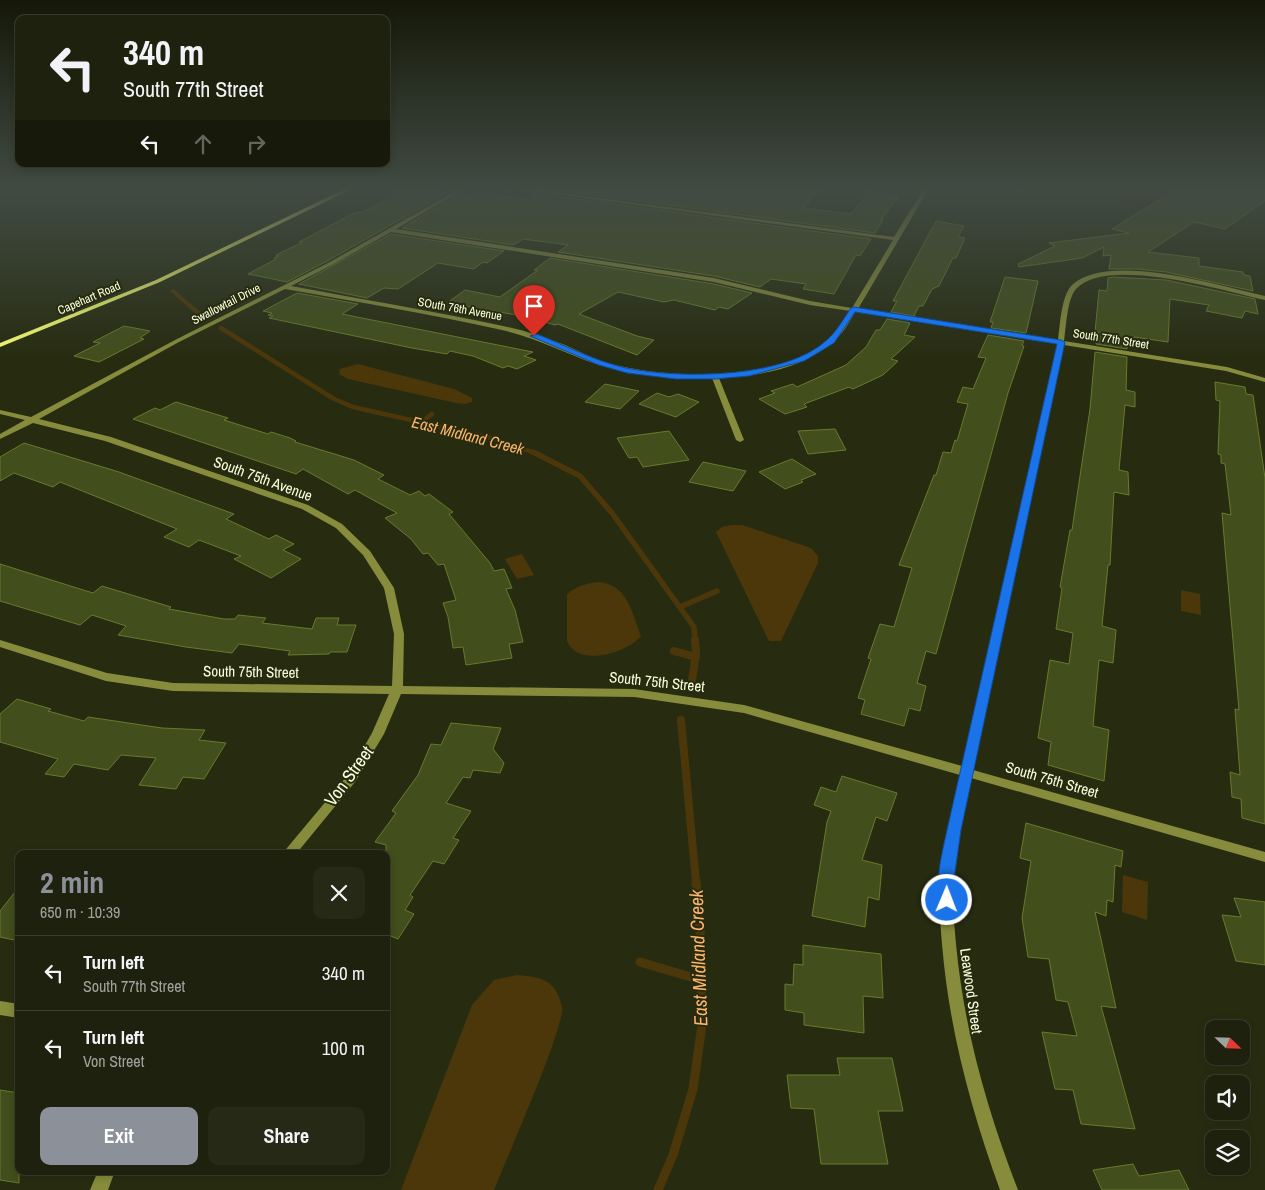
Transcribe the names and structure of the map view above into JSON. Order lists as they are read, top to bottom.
{
  "streets": {
    "street": [
      "Capehart Road",
      "Swallowtail Drive",
      "SOuth 76th Avenue",
      "South 77th Street",
      "South 75th Avenue",
      "South 75th Street",
      "Von Street",
      "Leawood Street"
    ]
  },
  "crossings": [
    ["Swallowtail Drive", "SOuth 76th Avenue"],
    ["Swallowtail Drive", "South 75th Avenue"],
    ["South 77th Street", "Leawood Street"],
    ["South 75th Avenue", "South 75th Street"],
    ["South 75th Avenue", "Von Street"],
    ["South 75th Street", "Von Street"],
    ["South 75th Street", "Leawood Street"]
  ],
  "water": ["East Midland Creek"],
  "north": "bottom right",
  "page": {
    "turn": ["340 m", "South 77th Street"],
    "heading": ["2 min", "650 m · 10:39"],
    "list": [
      {
        "name": "Turn left",
        "note": "South 77th Street",
        "value": "340 m"
      },
      {
        "name": "Turn left",
        "note": "Von Street",
        "value": "100 m"
      }
    ],
    "buttons": ["Exit", "Share"]
  }
}
